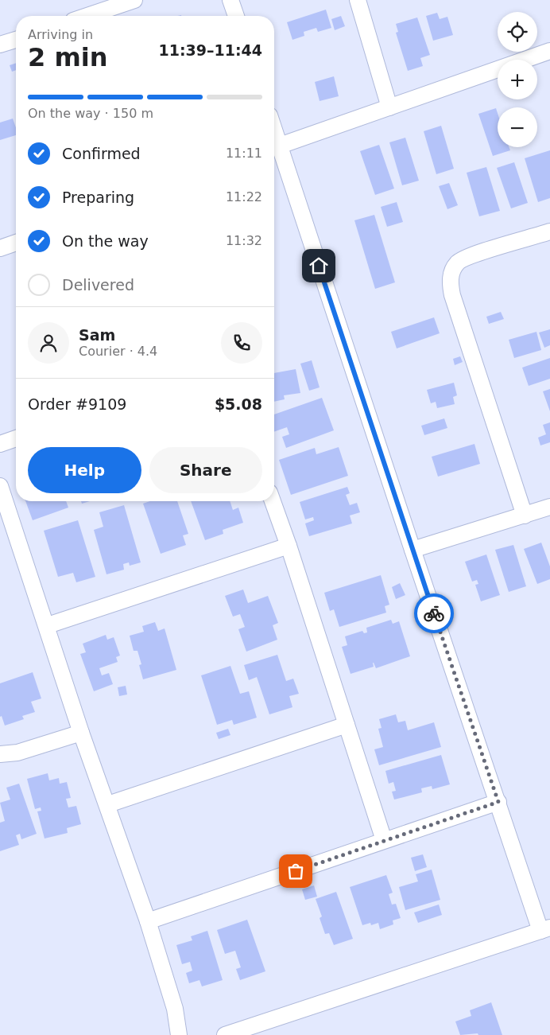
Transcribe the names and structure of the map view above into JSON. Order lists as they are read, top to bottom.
{
  "page": {
    "map_buttons": ["+", "−"],
    "heading": ["2 min", "Arriving in", "11:39–11:44"],
    "panel": [
      "Sam",
      "Courier · 4.4",
      "Order #9109",
      "$5.08"
    ],
    "bar": "On the way · 150 m",
    "list": [
      ["Confirmed", "11:11"],
      ["Preparing", "11:22"],
      ["On the way", "11:32"],
      "Delivered"
    ],
    "buttons": ["Help", "Share"]
  }
}
